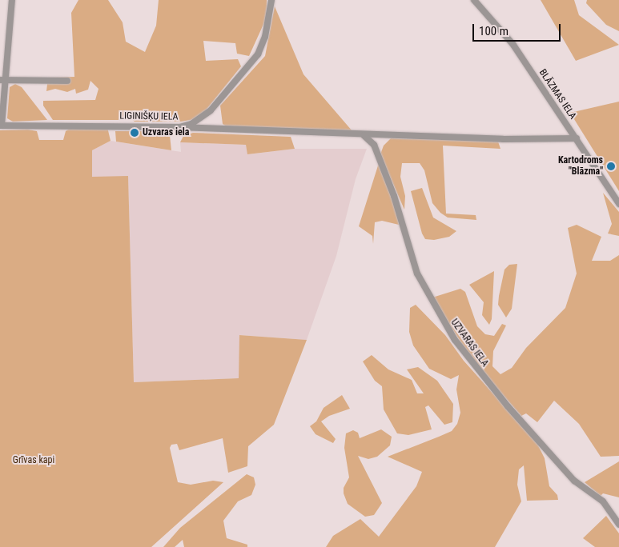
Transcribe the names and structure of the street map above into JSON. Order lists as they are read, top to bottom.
{
  "streets": {
    "street": ["BLĀZMAS IELA", "LIGINIŠĶU IELA", "UZVARAS IELA"]
  },
  "parks": ["Grīvas kapi"],
  "places": ["Uzvaras iela", "Kartodroms \"Blāzma\""],
  "scale_bar": "100 m"
}
